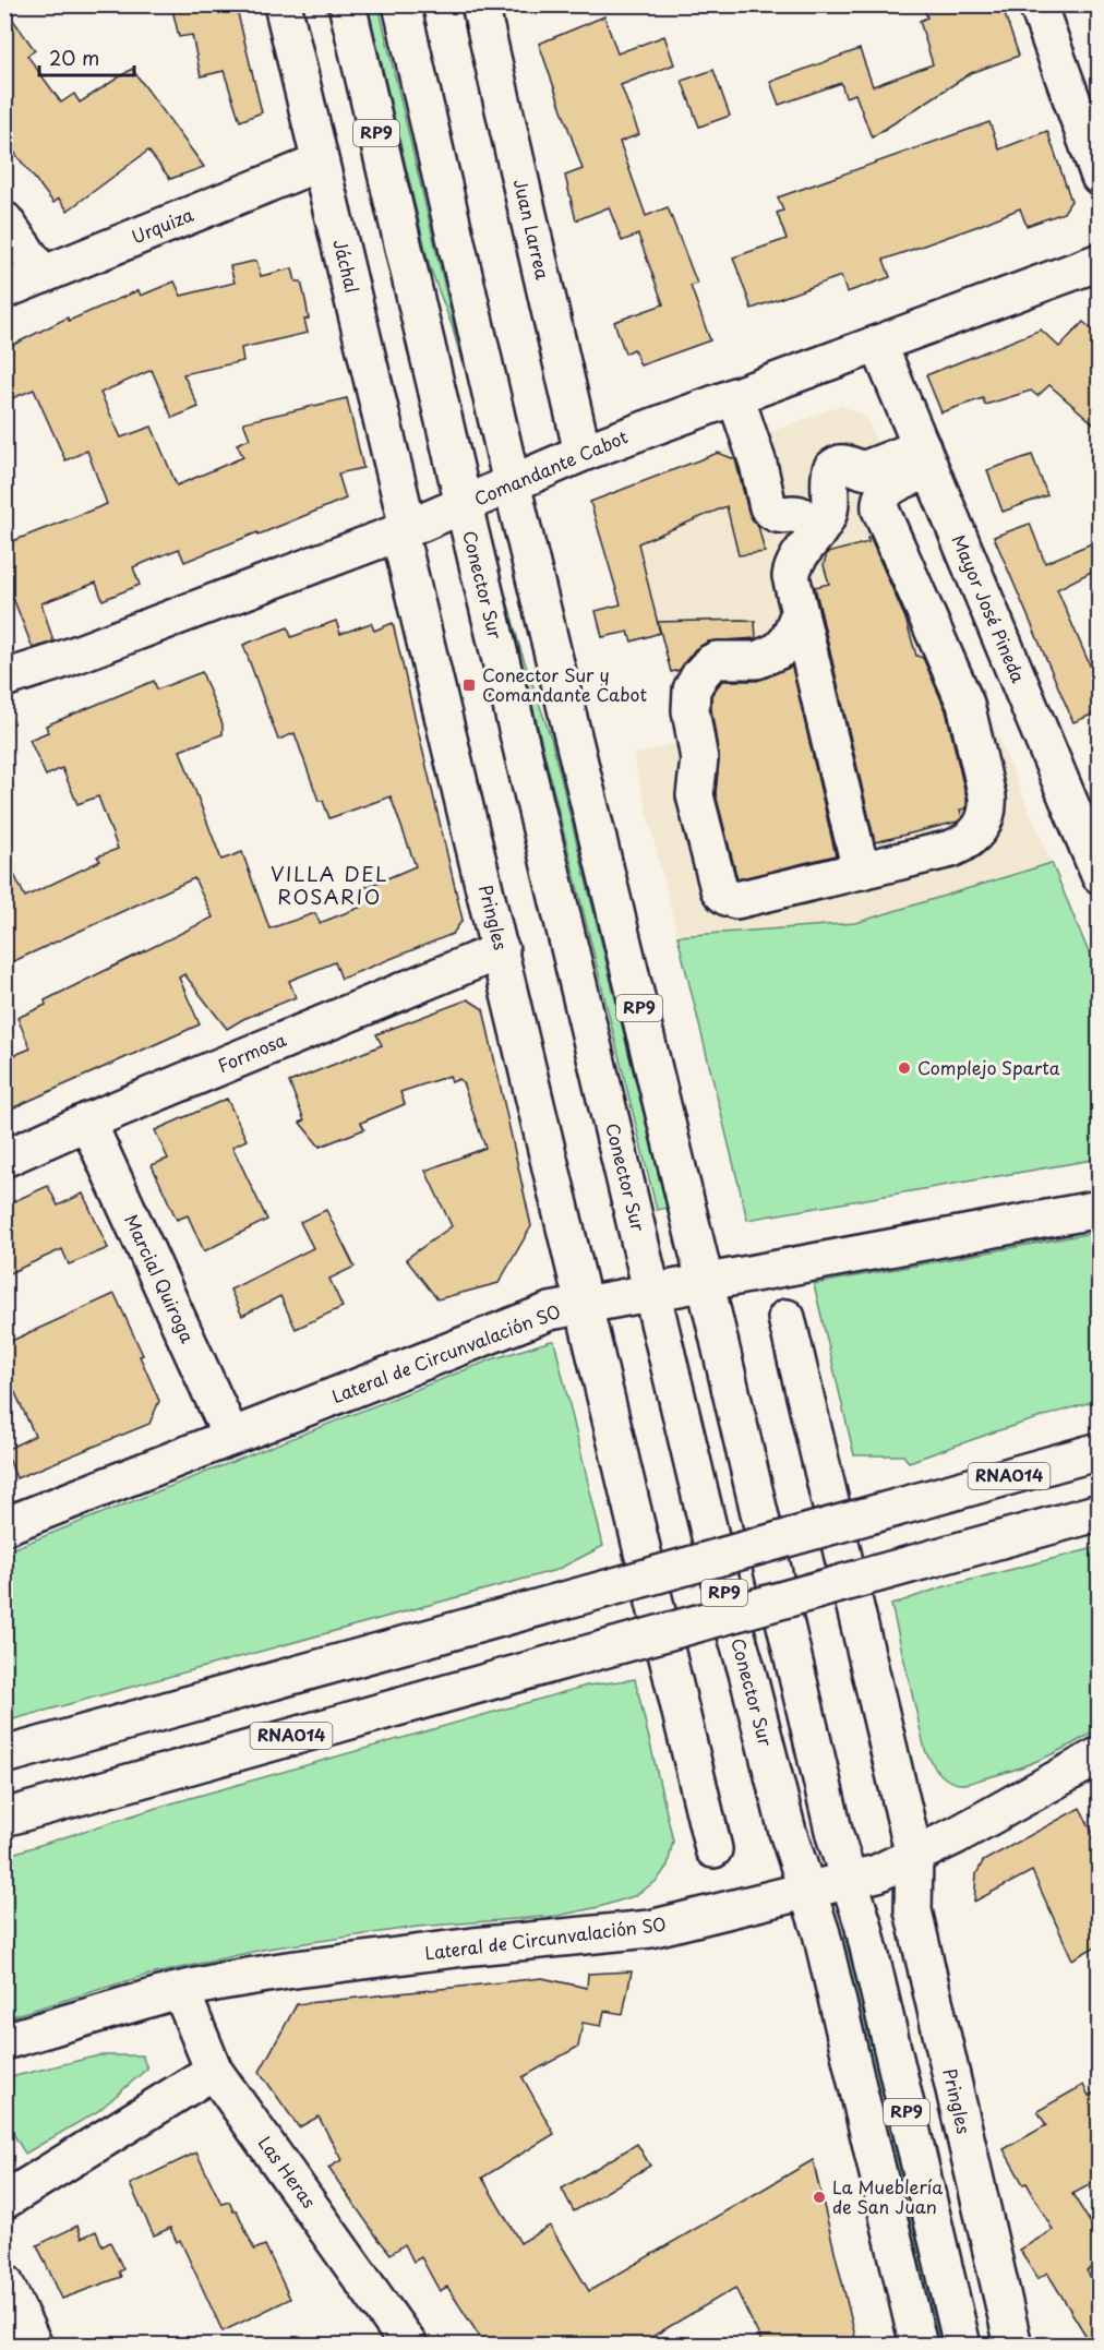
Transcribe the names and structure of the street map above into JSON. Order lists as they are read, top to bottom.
{
  "streets": {
    "main road": [
      "RP9",
      "Urquiza",
      "Juan Larrea",
      "Jáchal",
      "Comandante Cabot",
      "Conector Sur",
      "Mayor José Pineda",
      "Pringles",
      "Formosa",
      "Marcial Quiroga",
      "Lateral de Circunvalación SO",
      "RNA014",
      "Las Heras"
    ]
  },
  "crossings": [
    ["RP9", "Comandante Cabot"],
    ["RP9", "Lateral de Circunvalación SO"],
    ["Urquiza", "Jáchal"],
    ["Juan Larrea", "Comandante Cabot"],
    ["Jáchal", "Comandante Cabot"],
    ["Jáchal", "Pringles"],
    ["Comandante Cabot", "Conector Sur"],
    ["Comandante Cabot", "Mayor José Pineda"],
    ["Comandante Cabot", "Pringles"],
    ["Conector Sur", "Lateral de Circunvalación SO"],
    ["Pringles", "Formosa"],
    ["Pringles", "Lateral de Circunvalación SO"],
    ["Formosa", "Marcial Quiroga"],
    ["Marcial Quiroga", "Lateral de Circunvalación SO"],
    ["Lateral de Circunvalación SO", "Las Heras"]
  ],
  "districts": ["VILLA DEL ROSARIO"],
  "places": {
    "transit": ["Conector Sur y Comandante Cabot"],
    "other": ["Complejo Sparta", "La Mueblería de San Juan"]
  },
  "scale_bar": "20 m"
}
